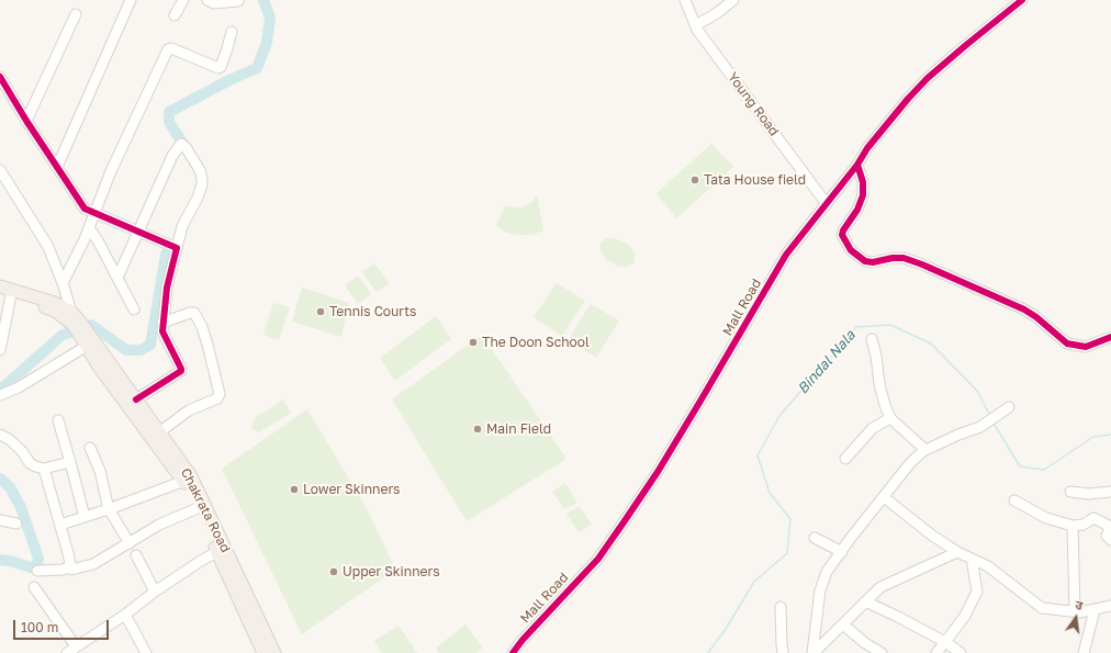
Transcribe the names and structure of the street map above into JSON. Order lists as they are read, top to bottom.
{
  "streets": {
    "main road": ["Chakrata Road"],
    "street": ["Young Road", "Mall Road"]
  },
  "crossings": [
    ["Young Road", "Mall Road"]
  ],
  "water": ["Bindal Nala"],
  "places": [
    "Tata House field",
    "Tennis Courts",
    "The Doon School",
    "Main Field",
    "Lower Skinners",
    "Upper Skinners"
  ],
  "scale_bar": "100 m",
  "north": "top"
}
